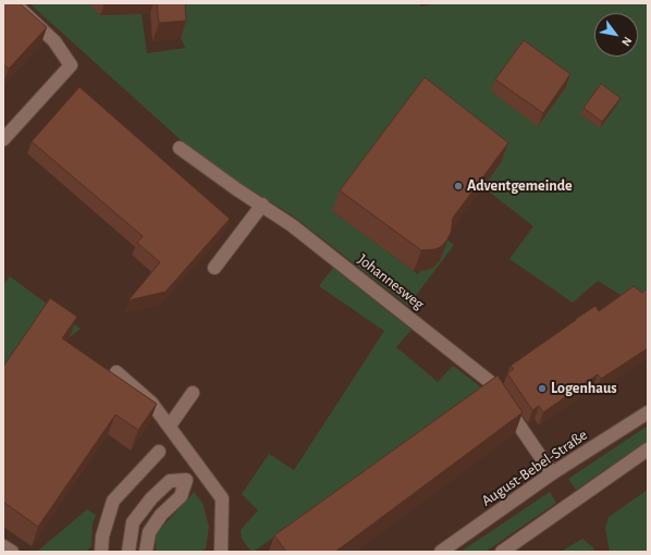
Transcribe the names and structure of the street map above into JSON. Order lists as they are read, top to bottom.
{
  "streets": {
    "street": ["Johannesweg", "August-Bebel-Straße"]
  },
  "crossings": [
    ["Johannesweg", "August-Bebel-Straße"]
  ],
  "places": ["Adventgemeinde", "Logenhaus"],
  "north": "bottom right"
}
